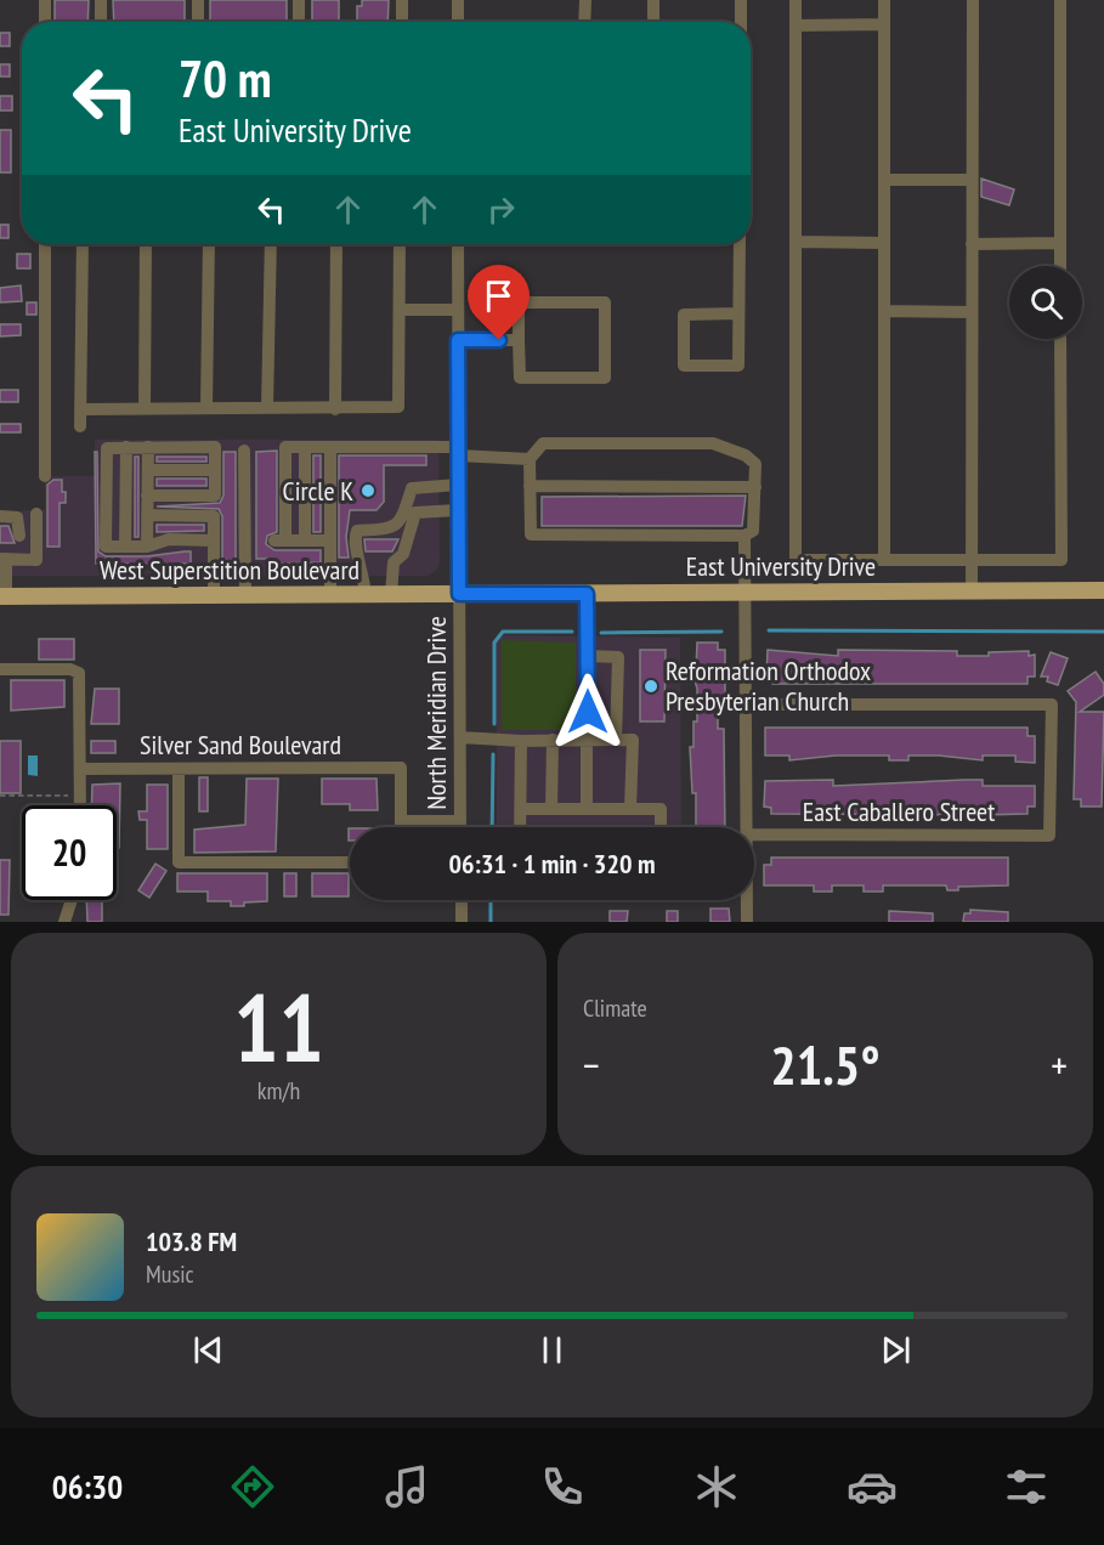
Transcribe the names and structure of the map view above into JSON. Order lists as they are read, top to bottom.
{
  "streets": {
    "main road": ["East University Drive", "West Superstition Boulevard"],
    "street": ["North Meridian Drive", "Silver Sand Boulevard", "East Caballero Street"]
  },
  "crossings": [
    ["East University Drive", "West Superstition Boulevard"],
    ["East University Drive", "North Meridian Drive"],
    ["West Superstition Boulevard", "North Meridian Drive"]
  ],
  "places": ["Circle K", "Reformation Orthodox Presbyterian Church"],
  "page": {
    "turn": ["70 m", "East University Drive"],
    "limit": "20",
    "trip": "06:31 · 1 min · 320 m",
    "tile": [
      ["11", "km/h"],
      "Climate"
    ],
    "heat": ["−", "21.5°", "+"],
    "song": ["103.8 FM", "Music"],
    "tabs": "06:30"
  }
}
